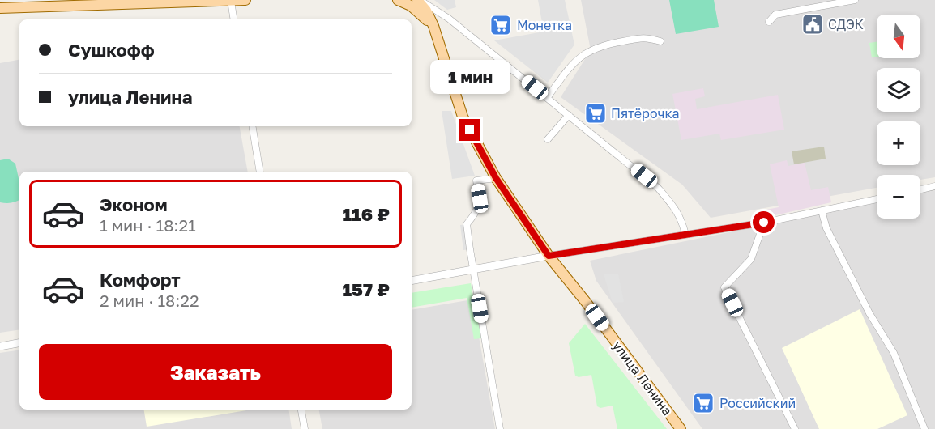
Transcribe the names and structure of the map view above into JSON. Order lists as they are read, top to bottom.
{
  "streets": {
    "main road": ["улица Ленина"]
  },
  "places": {
    "public building": ["СДЭК"],
    "supermarket": ["Монетка", "Пятёрочка", "Российский"]
  },
  "north": "bottom",
  "page": {
    "map_buttons": ["+", "−"],
    "banner": ["Сушкофф", "улица Ленина"],
    "bubble": "1 мин",
    "list": [
      {
        "name": "Эконом",
        "note": "1 мин · 18:21",
        "value": "116 ₽"
      },
      {
        "name": "Комфорт",
        "note": "2 мин · 18:22",
        "value": "157 ₽"
      }
    ],
    "buttons": "Заказать"
  }
}
